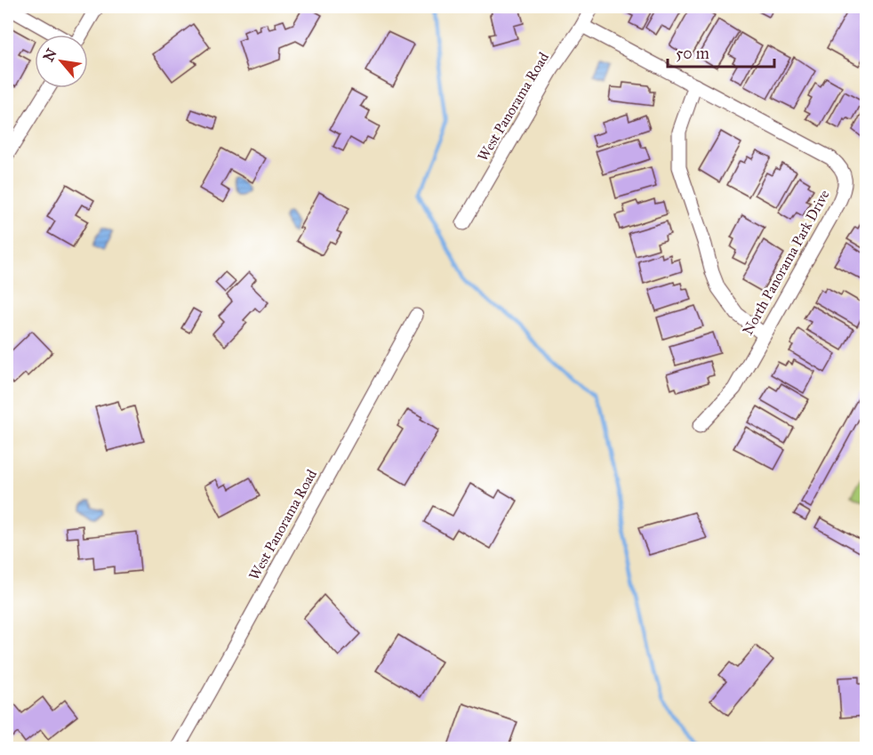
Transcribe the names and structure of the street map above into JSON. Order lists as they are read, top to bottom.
{
  "streets": {
    "street": ["West Panorama Road", "North Panorama Park Drive"]
  },
  "crossings": [
    ["West Panorama Road", "North Panorama Park Drive"]
  ],
  "scale_bar": "50 m",
  "north": "top left"
}
